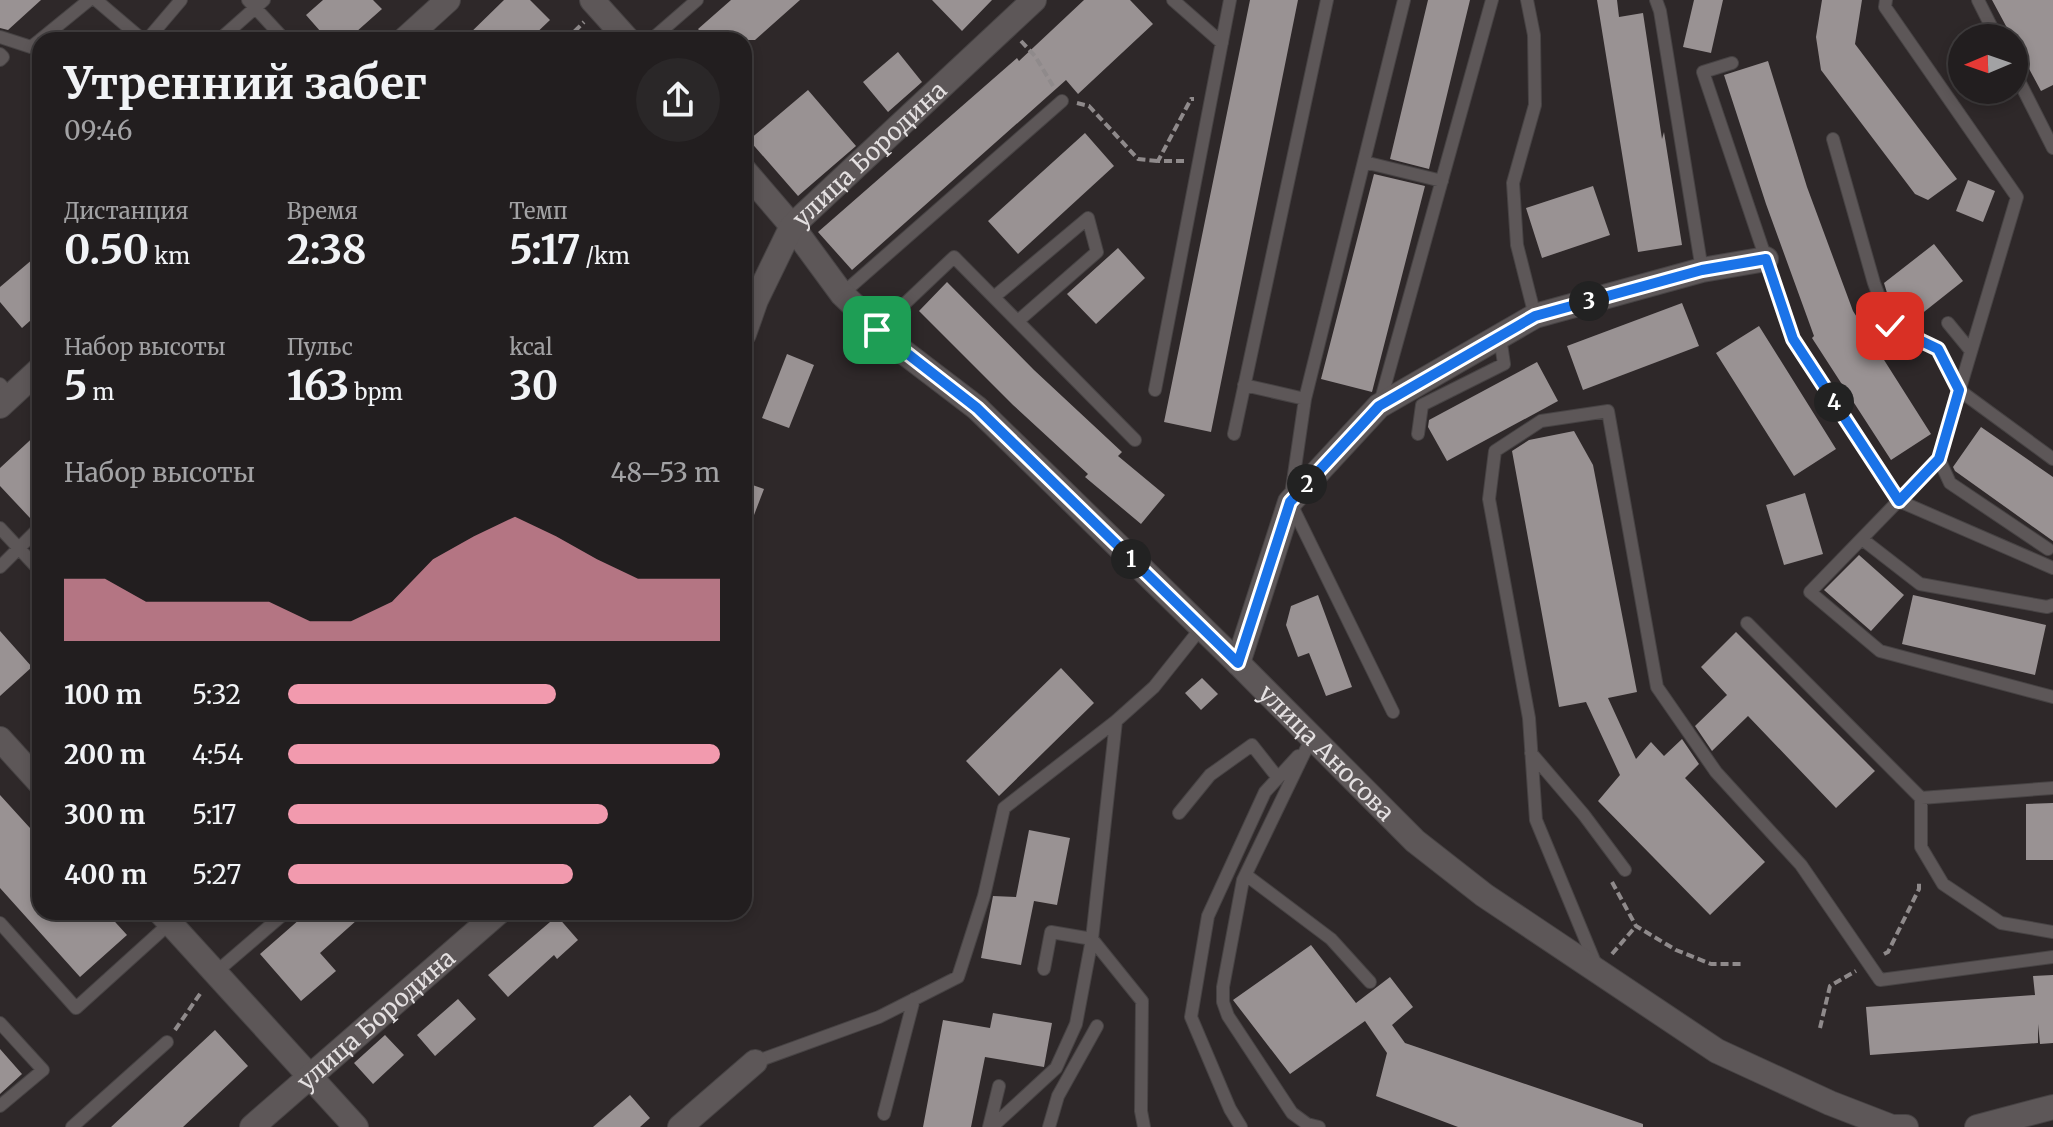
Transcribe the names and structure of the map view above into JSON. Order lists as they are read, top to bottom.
{
  "streets": {
    "street": ["улица Бородина", "улица Аносова"]
  },
  "crossings": [
    ["улица Бородина", "улица Аносова"]
  ],
  "north": "left",
  "page": {
    "heading": ["Утренний забег", "09:46"],
    "stats": [
      ["Дистанция", "0.50 km"],
      ["Время", "2:38"],
      ["Темп", "5:17 /km"],
      ["Набор высоты", "5 m"],
      ["Пульс", "163 bpm"],
      ["kcal", "30"]
    ],
    "pins": [
      "3",
      "4",
      "2",
      "1"
    ],
    "chart": ["Набор высоты", "48–53 m"],
    "list": [
      {
        "name": "100 m",
        "note": "5:32"
      },
      {
        "name": "200 m",
        "note": "4:54"
      },
      {
        "name": "300 m",
        "note": "5:17"
      },
      {
        "name": "400 m",
        "note": "5:27"
      }
    ]
  }
}
